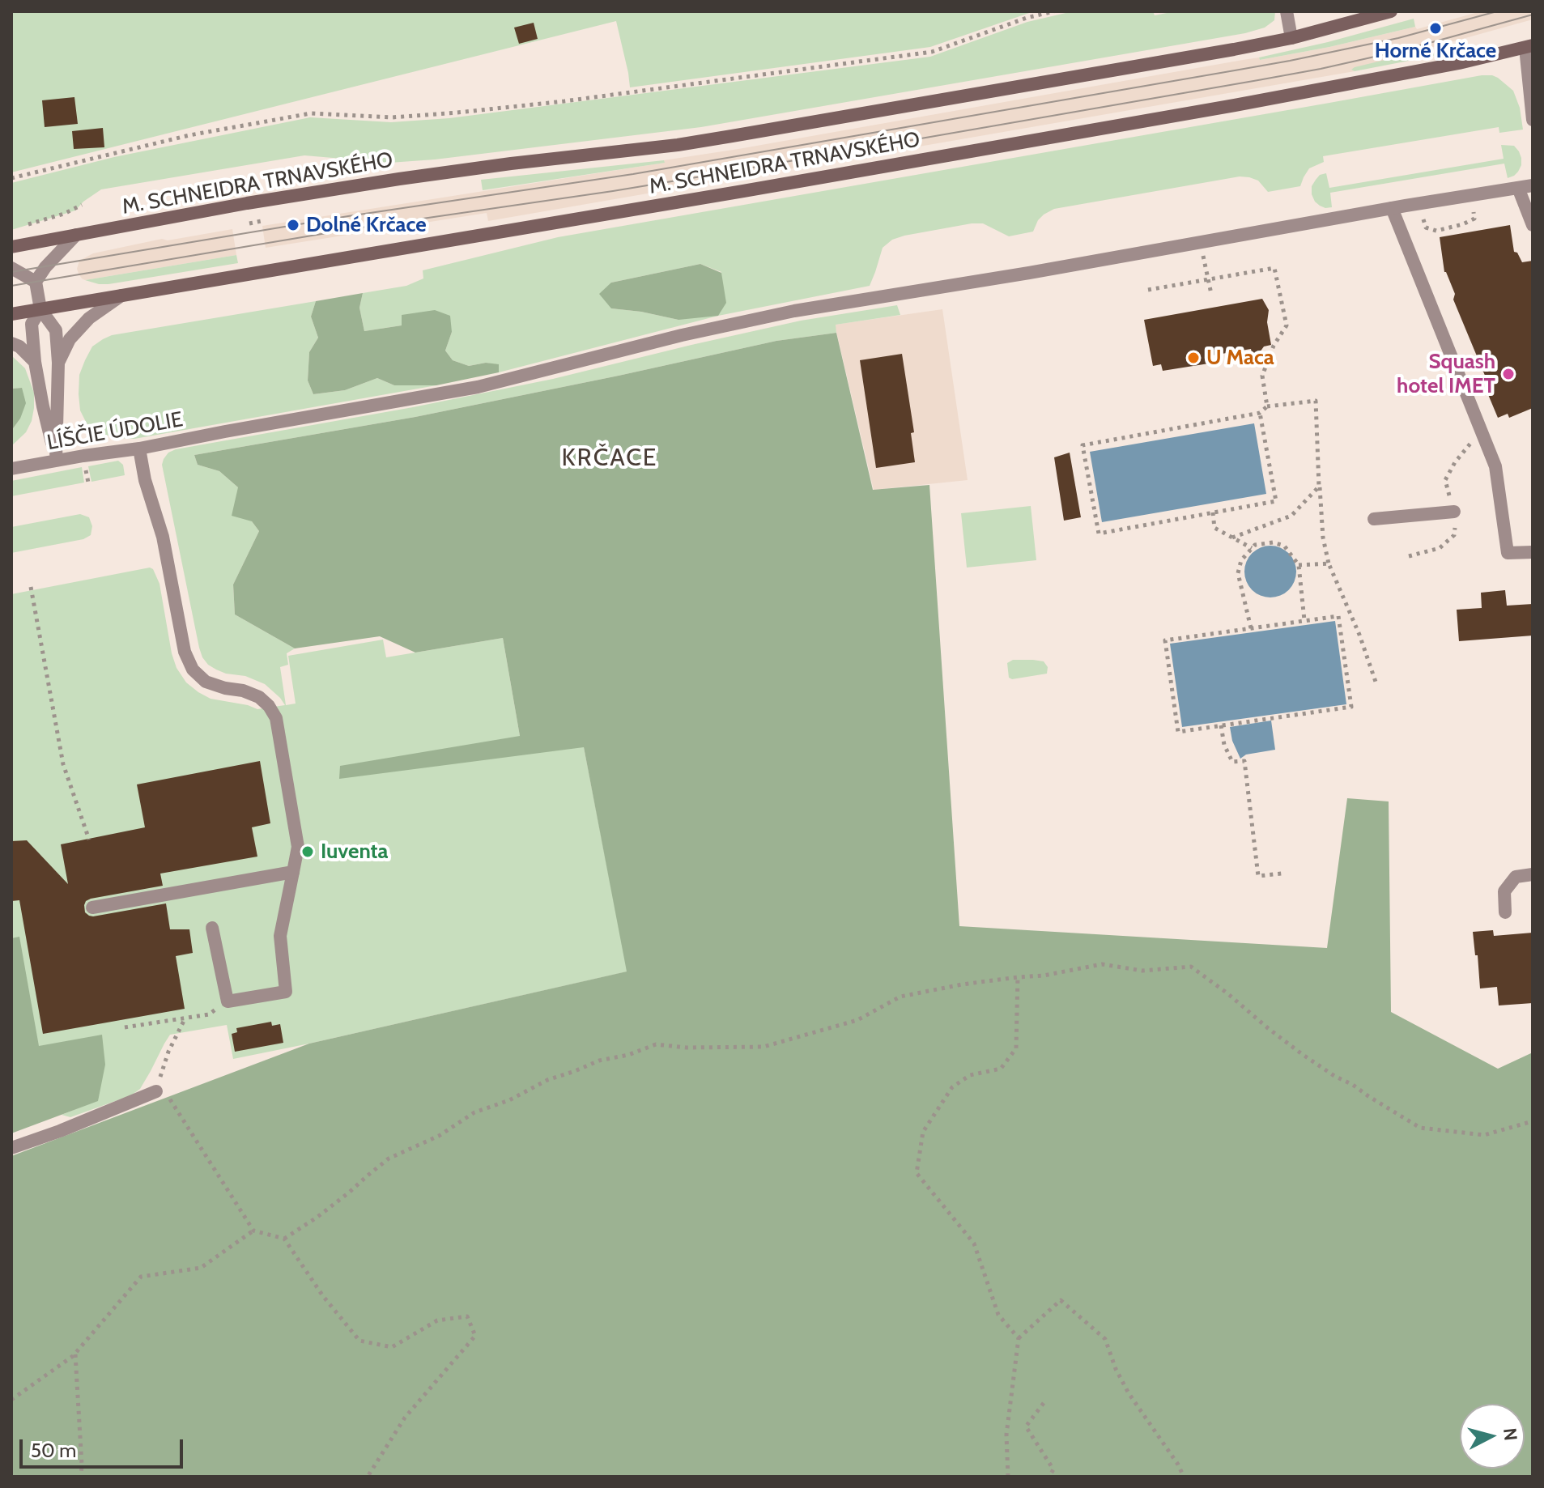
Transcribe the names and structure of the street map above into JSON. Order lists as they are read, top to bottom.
{
  "streets": {
    "main road": ["M. SCHNEIDRA TRNAVSKÉHO"],
    "street": ["LÍŠČIE ÚDOLIE"]
  },
  "districts": ["KRČACE"],
  "places": [
    "Horné Krčace",
    "Dolné Krčace",
    "U Maca",
    "Squash hotel IMET",
    "Iuventa"
  ],
  "scale_bar": "50 m",
  "north": "right"
}
